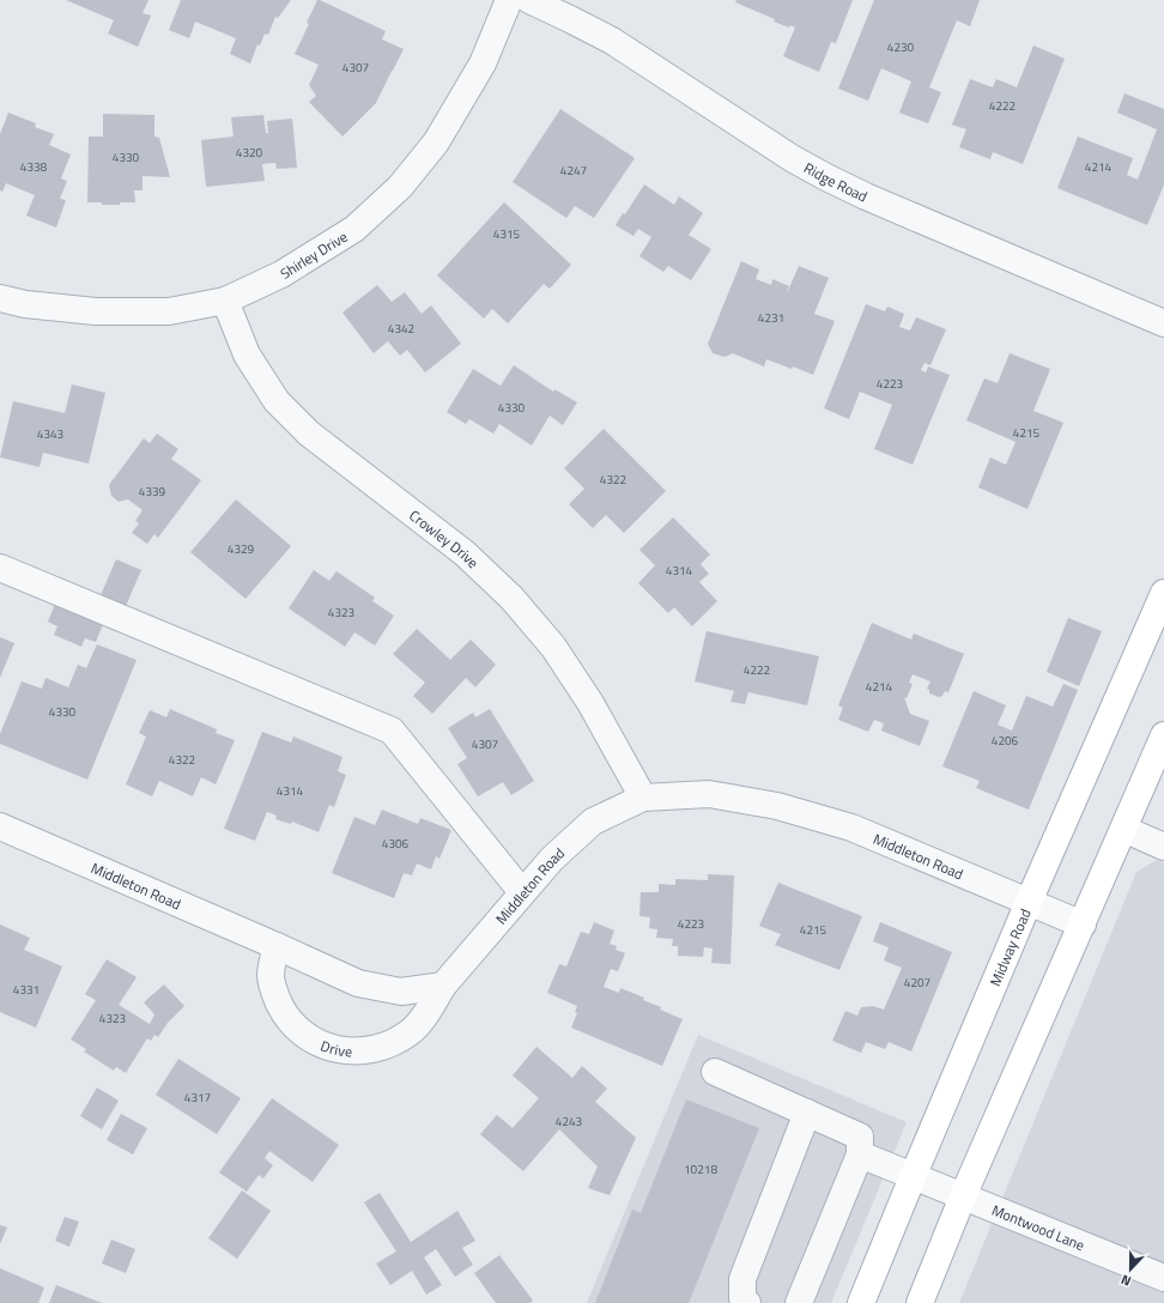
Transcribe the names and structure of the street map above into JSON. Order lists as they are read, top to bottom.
{
  "streets": {
    "main road": ["Midway Road"],
    "street": [
      "Ridge Road",
      "Shirley Drive",
      "Crowley Drive",
      "Middleton Road",
      "Drive",
      "Montwood Lane"
    ]
  },
  "crossings": [
    ["Shirley Drive", "Crowley Drive"],
    ["Crowley Drive", "Middleton Road"],
    ["Middleton Road", "Midway Road"],
    ["Middleton Road", "Drive"],
    ["Midway Road", "Montwood Lane"]
  ],
  "house_numbers": [
    "4230",
    "4307",
    "4222",
    "4320",
    "4330",
    "4338",
    "4214",
    "4247",
    "4315",
    "4231",
    "4342",
    "4223",
    "4330",
    "4215",
    "4343",
    "4322",
    "4339",
    "4329",
    "4314",
    "4323",
    "4222",
    "4214",
    "4330",
    "4206",
    "4307",
    "4322",
    "4314",
    "4306",
    "4223",
    "4215",
    "4207",
    "4331",
    "4323",
    "4317",
    "4243",
    "10218"
  ],
  "north": "bottom"
}
